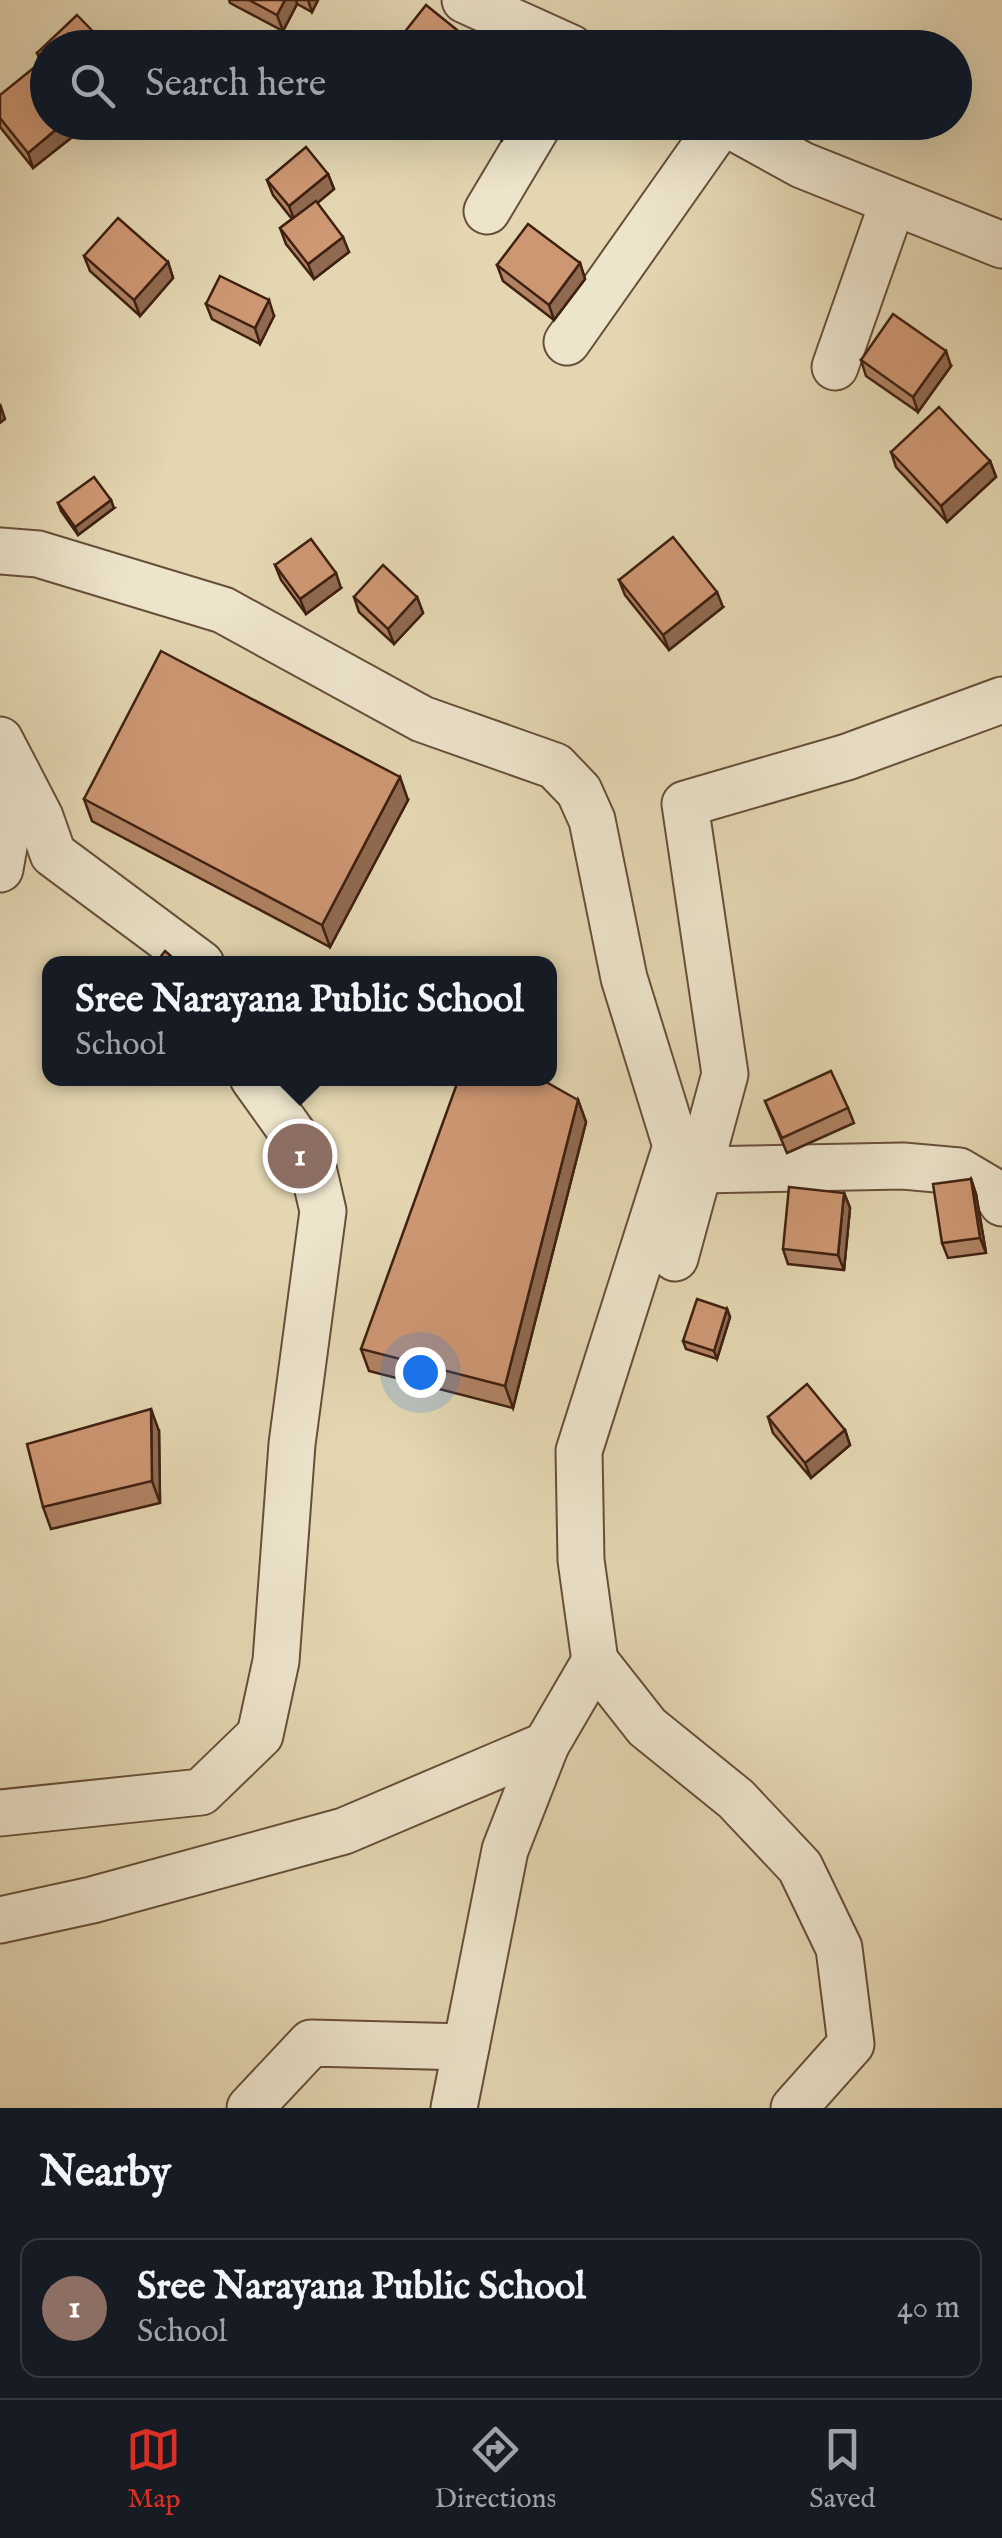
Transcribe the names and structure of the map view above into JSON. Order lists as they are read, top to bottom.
{
  "page": {
    "search": "Search here",
    "popup": ["Sree Narayana Public School", "School"],
    "pins": "1",
    "heading": "Nearby",
    "list": [
      {
        "mark": "1",
        "name": "Sree Narayana Public School",
        "note": "School",
        "value": "40 m"
      }
    ],
    "nav": ["Map", "Directions", "Saved"]
  }
}
